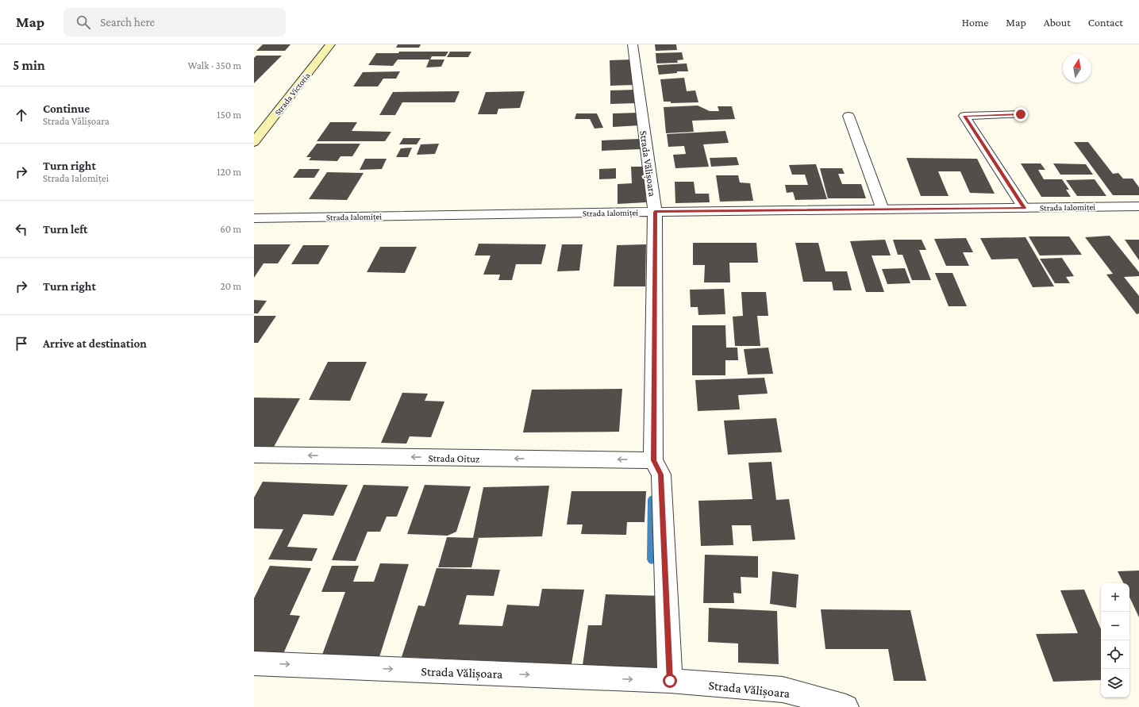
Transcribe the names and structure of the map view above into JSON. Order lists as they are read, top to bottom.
{
  "streets": {
    "street": [
      "Strada Victoria",
      "Strada Vălișoara",
      "Strada Ialomiței",
      "Strada Oituz"
    ]
  },
  "crossings": [
    ["Strada Vălișoara", "Strada Ialomiței"],
    ["Strada Vălișoara", "Strada Oituz"]
  ],
  "one_way": ["Strada Oituz"],
  "north": "top",
  "page": {
    "header": "Map",
    "search": "Search here",
    "nav": [
      "Home",
      "Map",
      "About",
      "Contact"
    ],
    "heading": ["5 min", "Walk · 350 m"],
    "list": [
      ["Continue", "Strada Vălișoara", "150 m"],
      ["Turn right", "Strada Ialomiței", "120 m"],
      ["Turn left", "60 m"],
      ["Turn right", "20 m"],
      "Arrive at destination"
    ],
    "map_buttons": ["+", "−"]
  }
}
